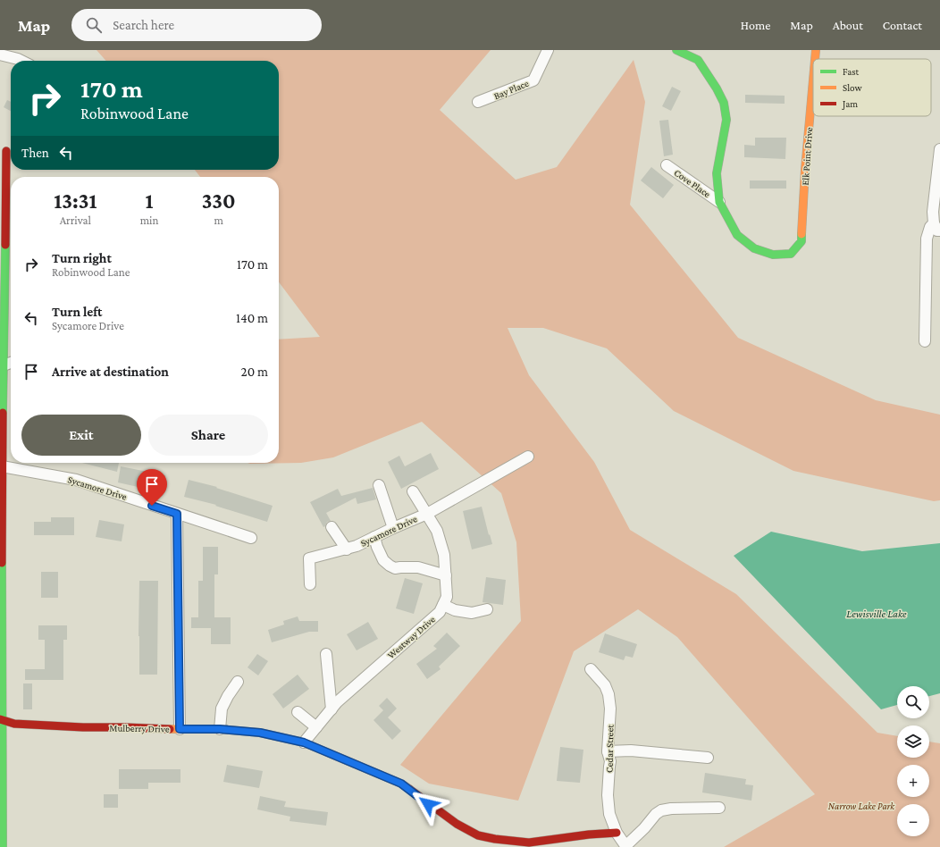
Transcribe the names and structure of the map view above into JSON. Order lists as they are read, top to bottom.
{
  "streets": {
    "street": [
      "Bay Place",
      "Elk Point Drive",
      "Cove Place",
      "Sycamore Drive",
      "Westway Drive",
      "Mulberry Drive",
      "Cedar Street"
    ]
  },
  "crossings": [
    ["Elk Point Drive", "Cove Place"],
    ["Sycamore Drive", "Westway Drive"],
    ["Westway Drive", "Mulberry Drive"],
    ["Mulberry Drive", "Cedar Street"]
  ],
  "water": ["Lewisville Lake"],
  "parks": ["Narrow Lake Park"],
  "legend": ["Fast", "Slow", "Jam"],
  "page": {
    "header": "Map",
    "search": "Search here",
    "nav": [
      "Home",
      "Map",
      "About",
      "Contact"
    ],
    "turn": ["170 m", "Robinwood Lane"],
    "then": "Then",
    "eta": [
      "13:31",
      "Arrival",
      "1",
      "min",
      "330",
      "m"
    ],
    "list": [
      {
        "name": "Turn right",
        "note": "Robinwood Lane",
        "value": "170 m"
      },
      {
        "name": "Turn left",
        "note": "Sycamore Drive",
        "value": "140 m"
      },
      {
        "name": "Arrive at destination",
        "value": "20 m"
      }
    ],
    "buttons": ["Exit", "Share"],
    "map_buttons": ["+", "−"]
  }
}
